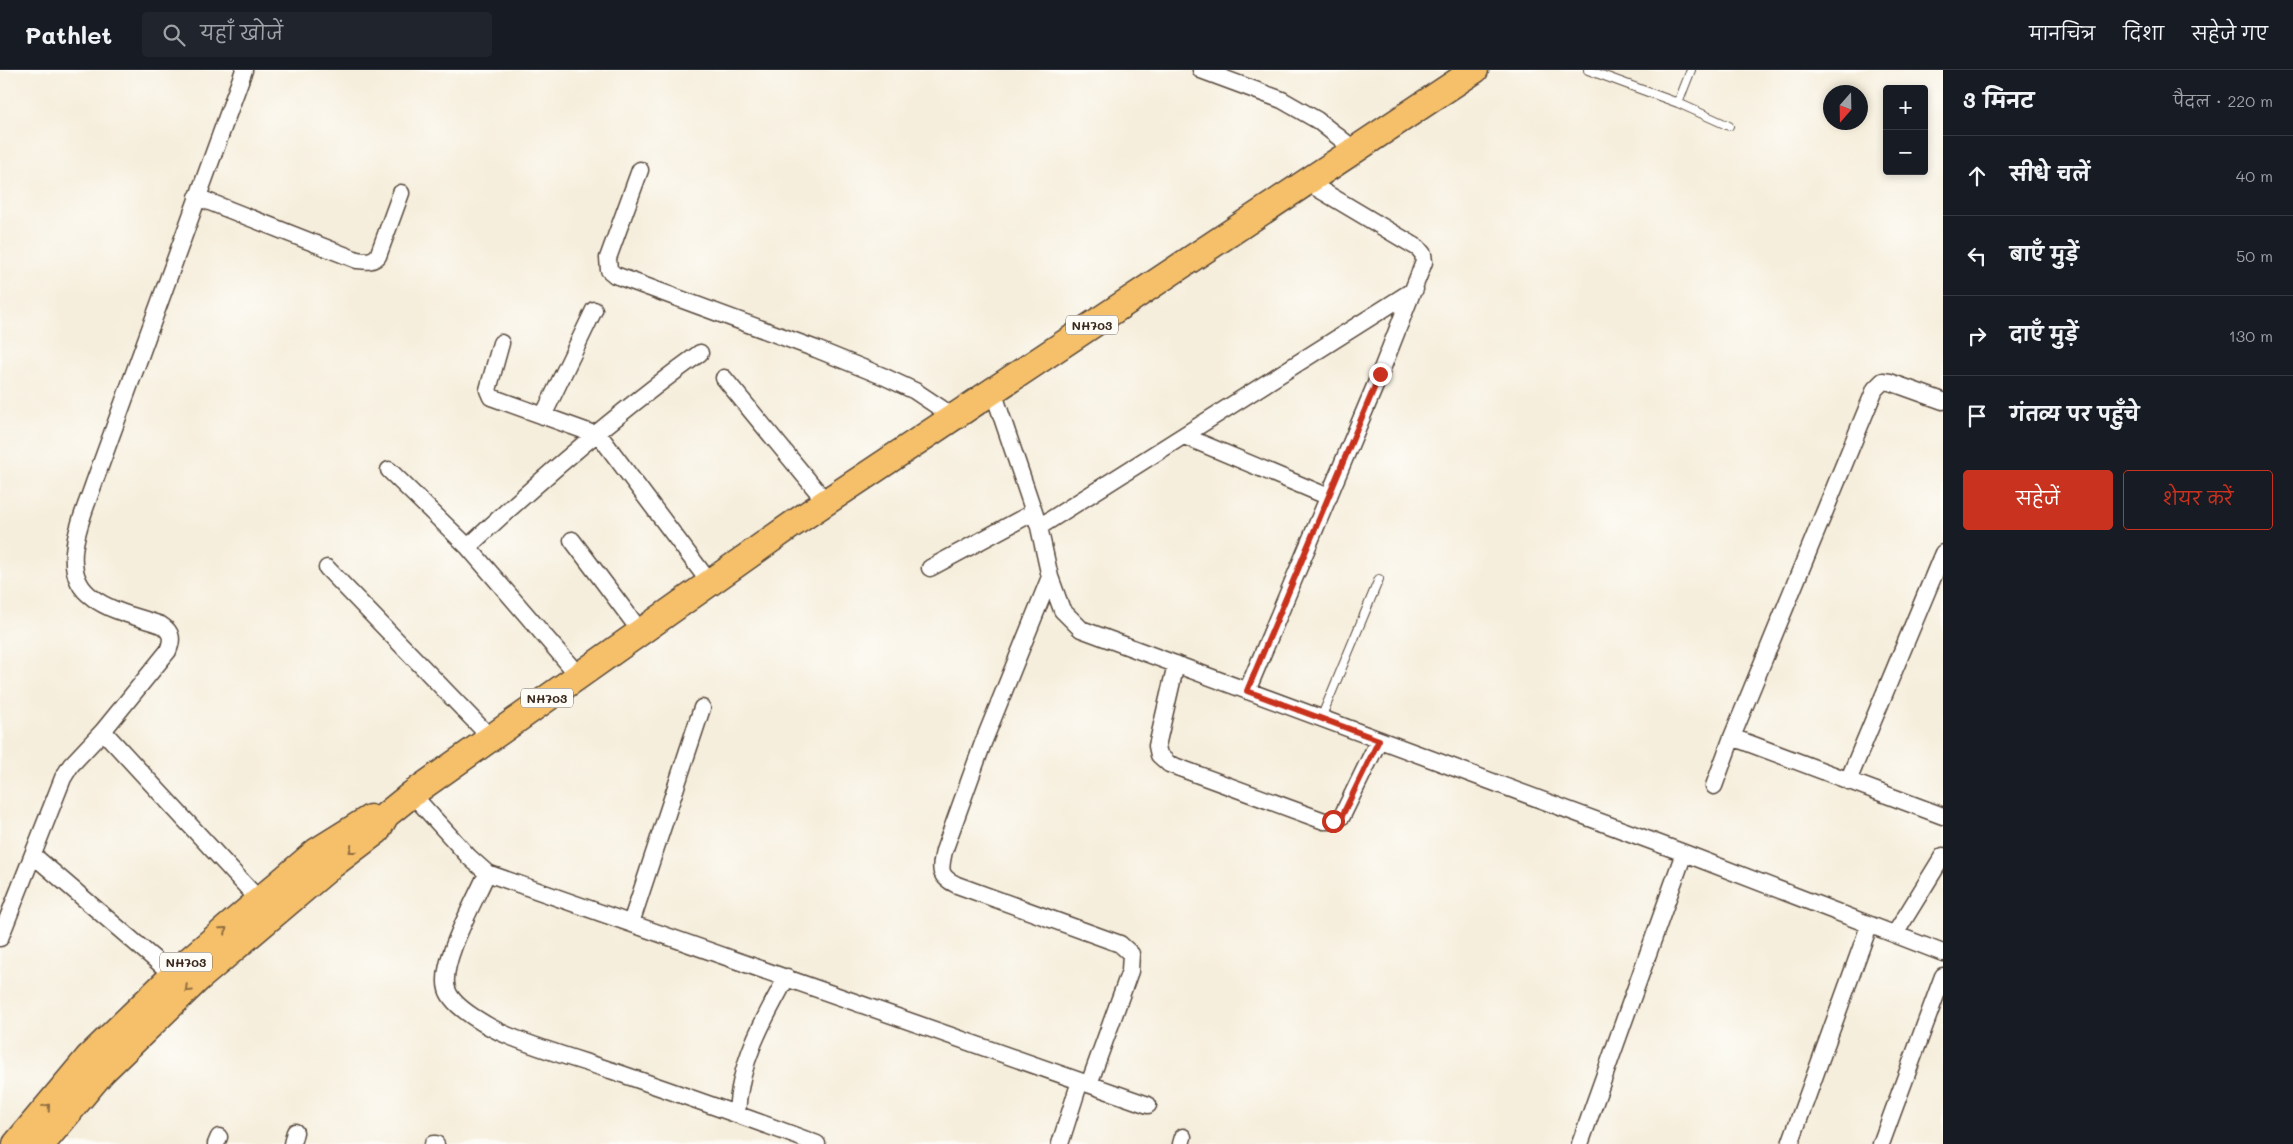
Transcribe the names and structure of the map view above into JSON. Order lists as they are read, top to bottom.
{
  "streets": {
    "highway": ["NH703"]
  },
  "north": "bottom",
  "page": {
    "header": "Pathlet",
    "search": "यहाँ खोजें",
    "nav": ["मानचित्र", "दिशा", "सहेजे गए"],
    "heading": ["3 मिनट", "पैदल · 220 m"],
    "map_buttons": ["+", "−"],
    "list": [
      ["सीधे चलें", "40 m"],
      ["बाएँ मुड़ें", "50 m"],
      ["दाएँ मुड़ें", "130 m"],
      "गंतव्य पर पहुँचे"
    ],
    "buttons": ["सहेजें", "शेयर करें"]
  }
}
